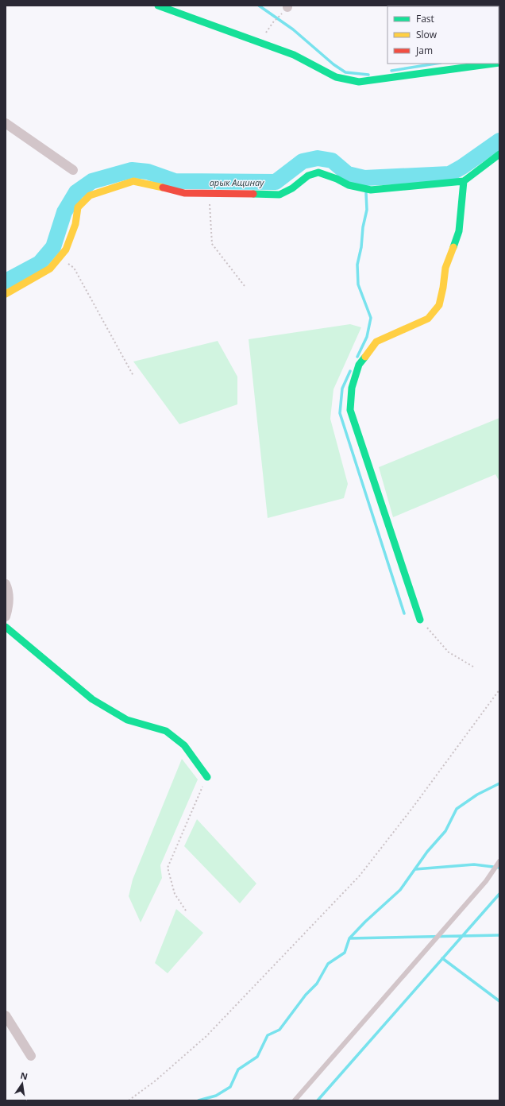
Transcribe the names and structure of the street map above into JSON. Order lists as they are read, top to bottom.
{
  "water": ["арык Ащинау"],
  "legend": ["Fast", "Slow", "Jam"],
  "north": "top"
}
